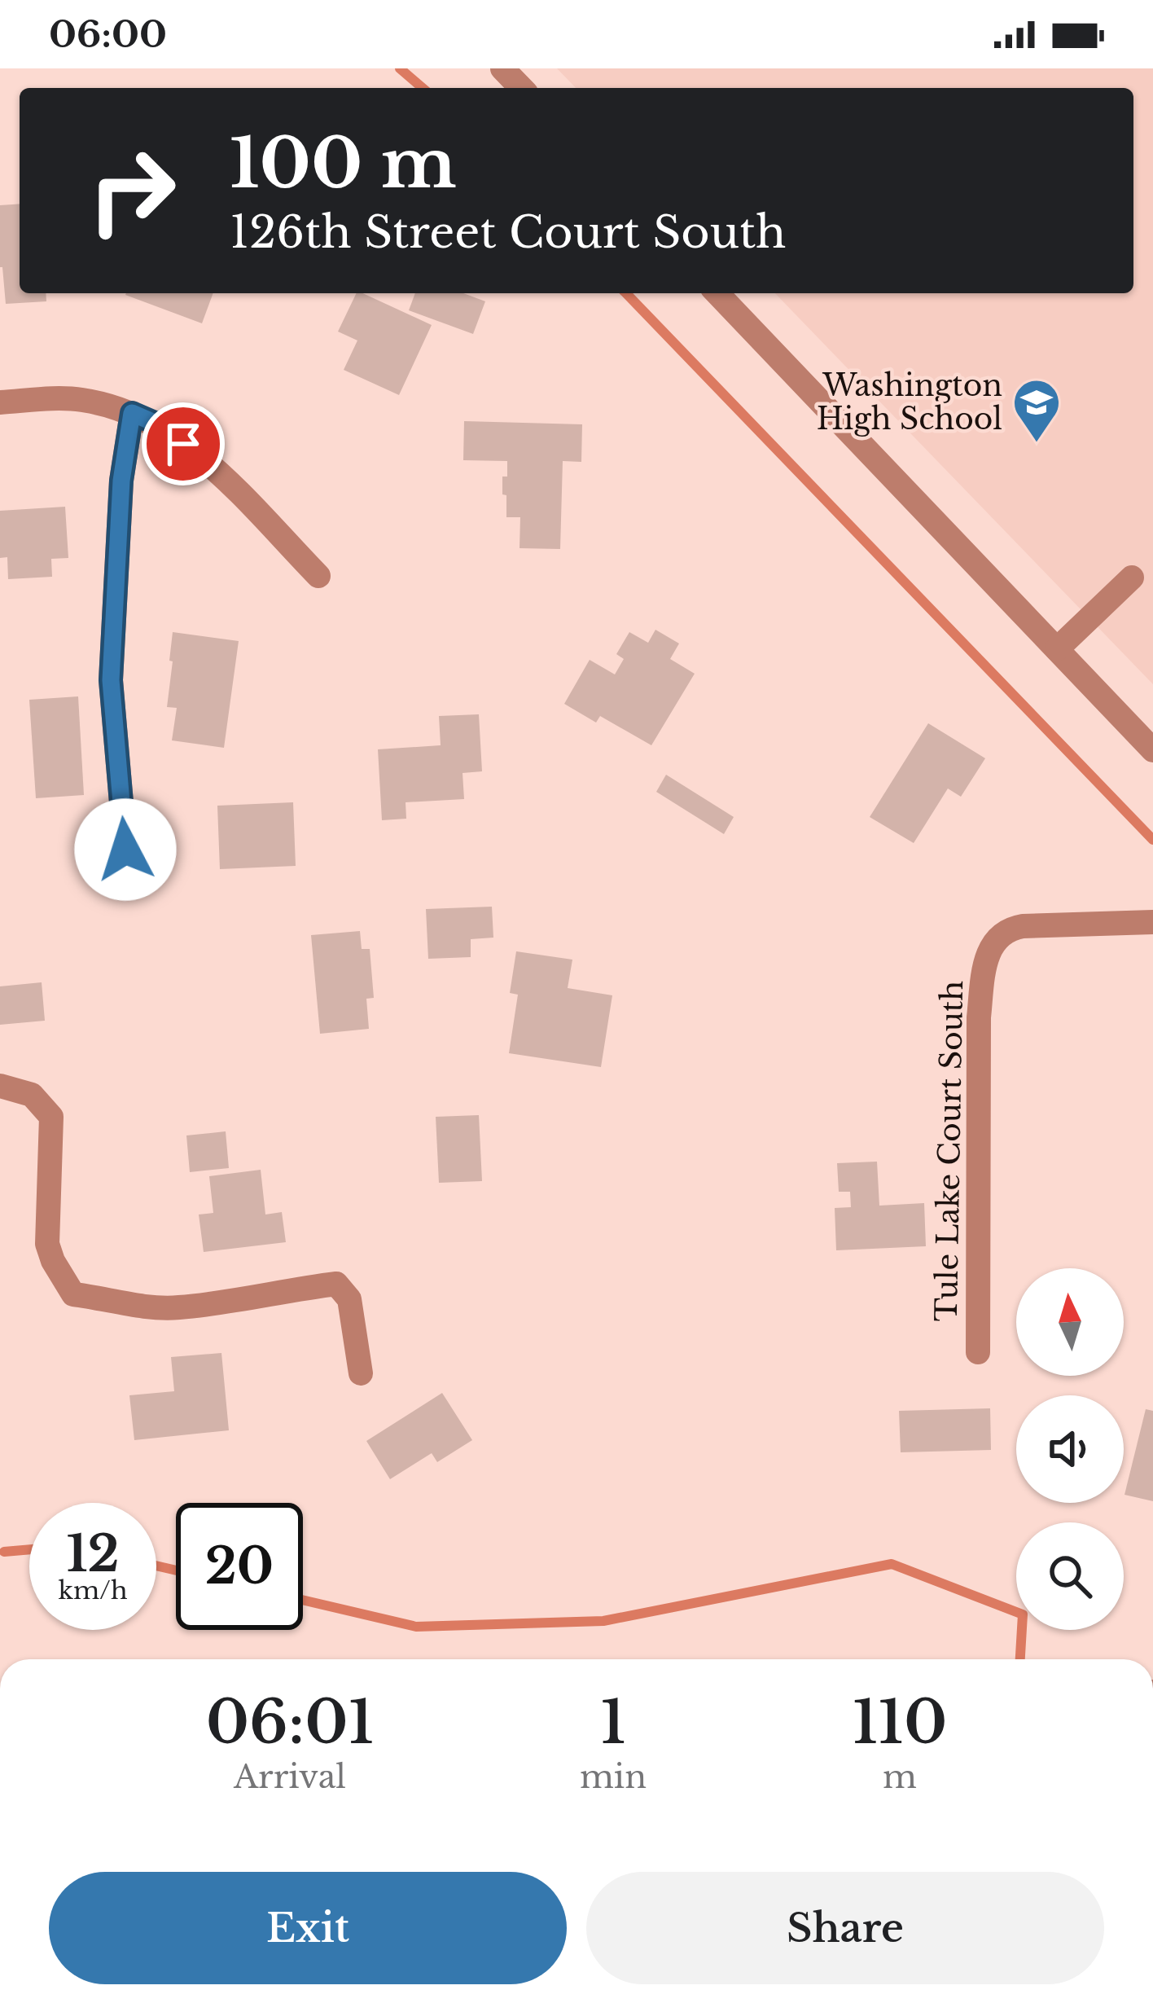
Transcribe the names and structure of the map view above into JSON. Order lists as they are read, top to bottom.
{
  "streets": {
    "street": ["Tule Lake Court South"]
  },
  "places": {
    "school or university": ["Washington High School"]
  },
  "north": "top",
  "page": {
    "status": "06:00",
    "turn": ["100 m", "126th Street Court South"],
    "speed": "12 km/h",
    "limit": "20",
    "eta": [
      "06:01",
      "Arrival",
      "1",
      "min",
      "110",
      "m"
    ],
    "buttons": ["Exit", "Share"]
  }
}
